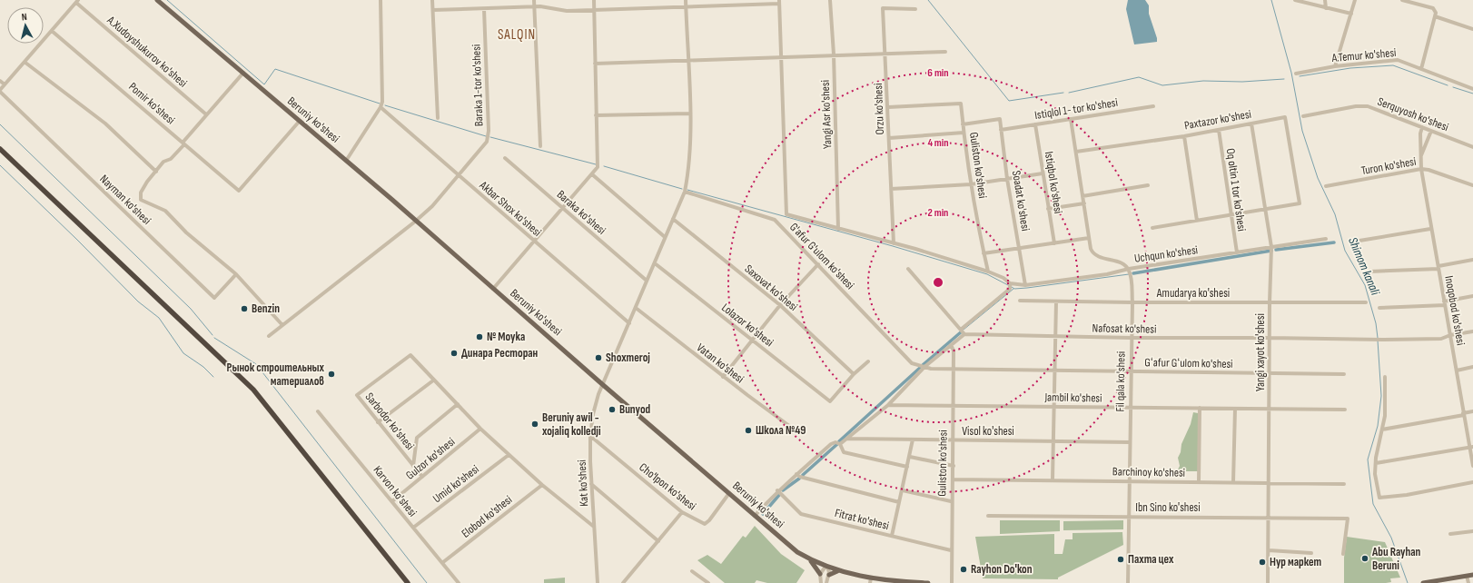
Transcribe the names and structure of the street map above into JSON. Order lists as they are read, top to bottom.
{
  "streets": {
    "main road": ["Beruniy ko'shesi"],
    "street": [
      "A.Xudoyshukurov ko'shesi",
      "A.Temur ko'shesi",
      "Baraka 1-tor ko'shesi",
      "Pomir ko'shesi",
      "Orzu ko'shesi",
      "Istiqlol 1- tor ko'shesi",
      "Yangi Asr ko'shesi",
      "Serquyosh ko'shesi",
      "Paxtazor ko'shesi",
      "Guliston ko'shesi",
      "Turon ko'shesi",
      "Istiqbol ko'shesi",
      "Oq oltin 1 tor ko'shesi",
      "Nayman ko'shesi",
      "Soadat ko'shesi",
      "Akbar Shox ko'shesi",
      "Baraka ko'shesi",
      "Uchqun ko'shesi",
      "G'afur G'ulom ko'shesi",
      "Saxovat ko'shesi",
      "Amudarya ko'shesi",
      "Inoqobod ko'shesi",
      "Lolazor ko'shesi",
      "Nafosat ko'shesi",
      "Yangi xayot ko'shesi",
      "Vatan ko'shesi",
      "Gʻafur Gʻulom ko'shesi",
      "Fil qala ko'shesi",
      "Jambil ko'shesi",
      "Sarbodor ko'shesi",
      "Visol ko'shesi",
      "Gulzor ko'shesi",
      "Barchinoy ko'shesi",
      "Kat ko'shesi",
      "Umid ko'shesi",
      "Cho'lpon ko'shesi",
      "Karvon ko'shesi",
      "Ibn Sino ko'shesi",
      "Elobod ko'shesi",
      "Fitrat ko'shesi"
    ]
  },
  "crossings": [
    ["Baraka 1-tor ko'shesi", "Beruniy ko'shesi"],
    ["Baraka 1-tor ko'shesi", "Akbar Shox ko'shesi"],
    ["Pomir ko'shesi", "Beruniy ko'shesi"],
    ["Orzu ko'shesi", "Guliston ko'shesi"],
    ["Istiqlol 1- tor ko'shesi", "Istiqbol ko'shesi"],
    ["Istiqlol 1- tor ko'shesi", "Soadat ko'shesi"],
    ["Serquyosh ko'shesi", "Inoqobod ko'shesi"],
    ["Beruniy ko'shesi", "Kat ko'shesi"],
    ["Beruniy ko'shesi", "Cho'lpon ko'shesi"],
    ["Paxtazor ko'shesi", "Oq oltin 1 tor ko'shesi"],
    ["Paxtazor ko'shesi", "Yangi xayot ko'shesi"],
    ["Guliston ko'shesi", "Soadat ko'shesi"],
    ["Guliston ko'shesi", "Gʻafur Gʻulom ko'shesi"],
    ["Guliston ko'shesi", "Jambil ko'shesi"],
    ["Guliston ko'shesi", "Visol ko'shesi"],
    ["Guliston ko'shesi", "Barchinoy ko'shesi"],
    ["Guliston ko'shesi", "Fitrat ko'shesi"],
    ["Turon ko'shesi", "Inoqobod ko'shesi"],
    ["Oq oltin 1 tor ko'shesi", "Uchqun ko'shesi"],
    ["Soadat ko'shesi", "Uchqun ko'shesi"],
    ["Akbar Shox ko'shesi", "Kat ko'shesi"],
    ["Baraka ko'shesi", "Kat ko'shesi"],
    ["Uchqun ko'shesi", "Yangi xayot ko'shesi"],
    ["Uchqun ko'shesi", "Fil qala ko'shesi"],
    ["G'afur G'ulom ko'shesi", "Gʻafur Gʻulom ko'shesi"],
    ["G'afur G'ulom ko'shesi", "Kat ko'shesi"],
    ["Saxovat ko'shesi", "Lolazor ko'shesi"],
    ["Saxovat ko'shesi", "Kat ko'shesi"],
    ["Amudarya ko'shesi", "Yangi xayot ko'shesi"],
    ["Amudarya ko'shesi", "Fil qala ko'shesi"],
    ["Inoqobod ko'shesi", "Nafosat ko'shesi"],
    ["Lolazor ko'shesi", "Kat ko'shesi"],
    ["Nafosat ko'shesi", "Yangi xayot ko'shesi"],
    ["Nafosat ko'shesi", "Fil qala ko'shesi"],
    ["Yangi xayot ko'shesi", "Gʻafur Gʻulom ko'shesi"],
    ["Yangi xayot ko'shesi", "Jambil ko'shesi"],
    ["Yangi xayot ko'shesi", "Barchinoy ko'shesi"],
    ["Yangi xayot ko'shesi", "Ibn Sino ko'shesi"],
    ["Vatan ko'shesi", "Kat ko'shesi"],
    ["Gʻafur Gʻulom ko'shesi", "Fil qala ko'shesi"],
    ["Fil qala ko'shesi", "Jambil ko'shesi"],
    ["Fil qala ko'shesi", "Visol ko'shesi"],
    ["Fil qala ko'shesi", "Barchinoy ko'shesi"],
    ["Fil qala ko'shesi", "Ibn Sino ko'shesi"],
    ["Sarbodor ko'shesi", "Gulzor ko'shesi"],
    ["Gulzor ko'shesi", "Karvon ko'shesi"],
    ["Kat ko'shesi", "Cho'lpon ko'shesi"],
    ["Umid ko'shesi", "Karvon ko'shesi"],
    ["Karvon ko'shesi", "Elobod ko'shesi"]
  ],
  "districts": ["SALQIN"],
  "water": ["Shimom kanali"],
  "places": [
    "Benzin",
    "№ Moyka",
    "Динара Ресторан",
    "Shoxmeroj",
    "Рынок строительных материалов",
    "Bunyod",
    "Beruniy awil - xojaliq kolledji",
    "Школа №49",
    "Abu Rayhan Beruni",
    "Пахта цех",
    "Нур маркет",
    "Rayhon Do'kon"
  ],
  "north": "top",
  "rings": ["6 min", "4 min", "2 min"]
}
